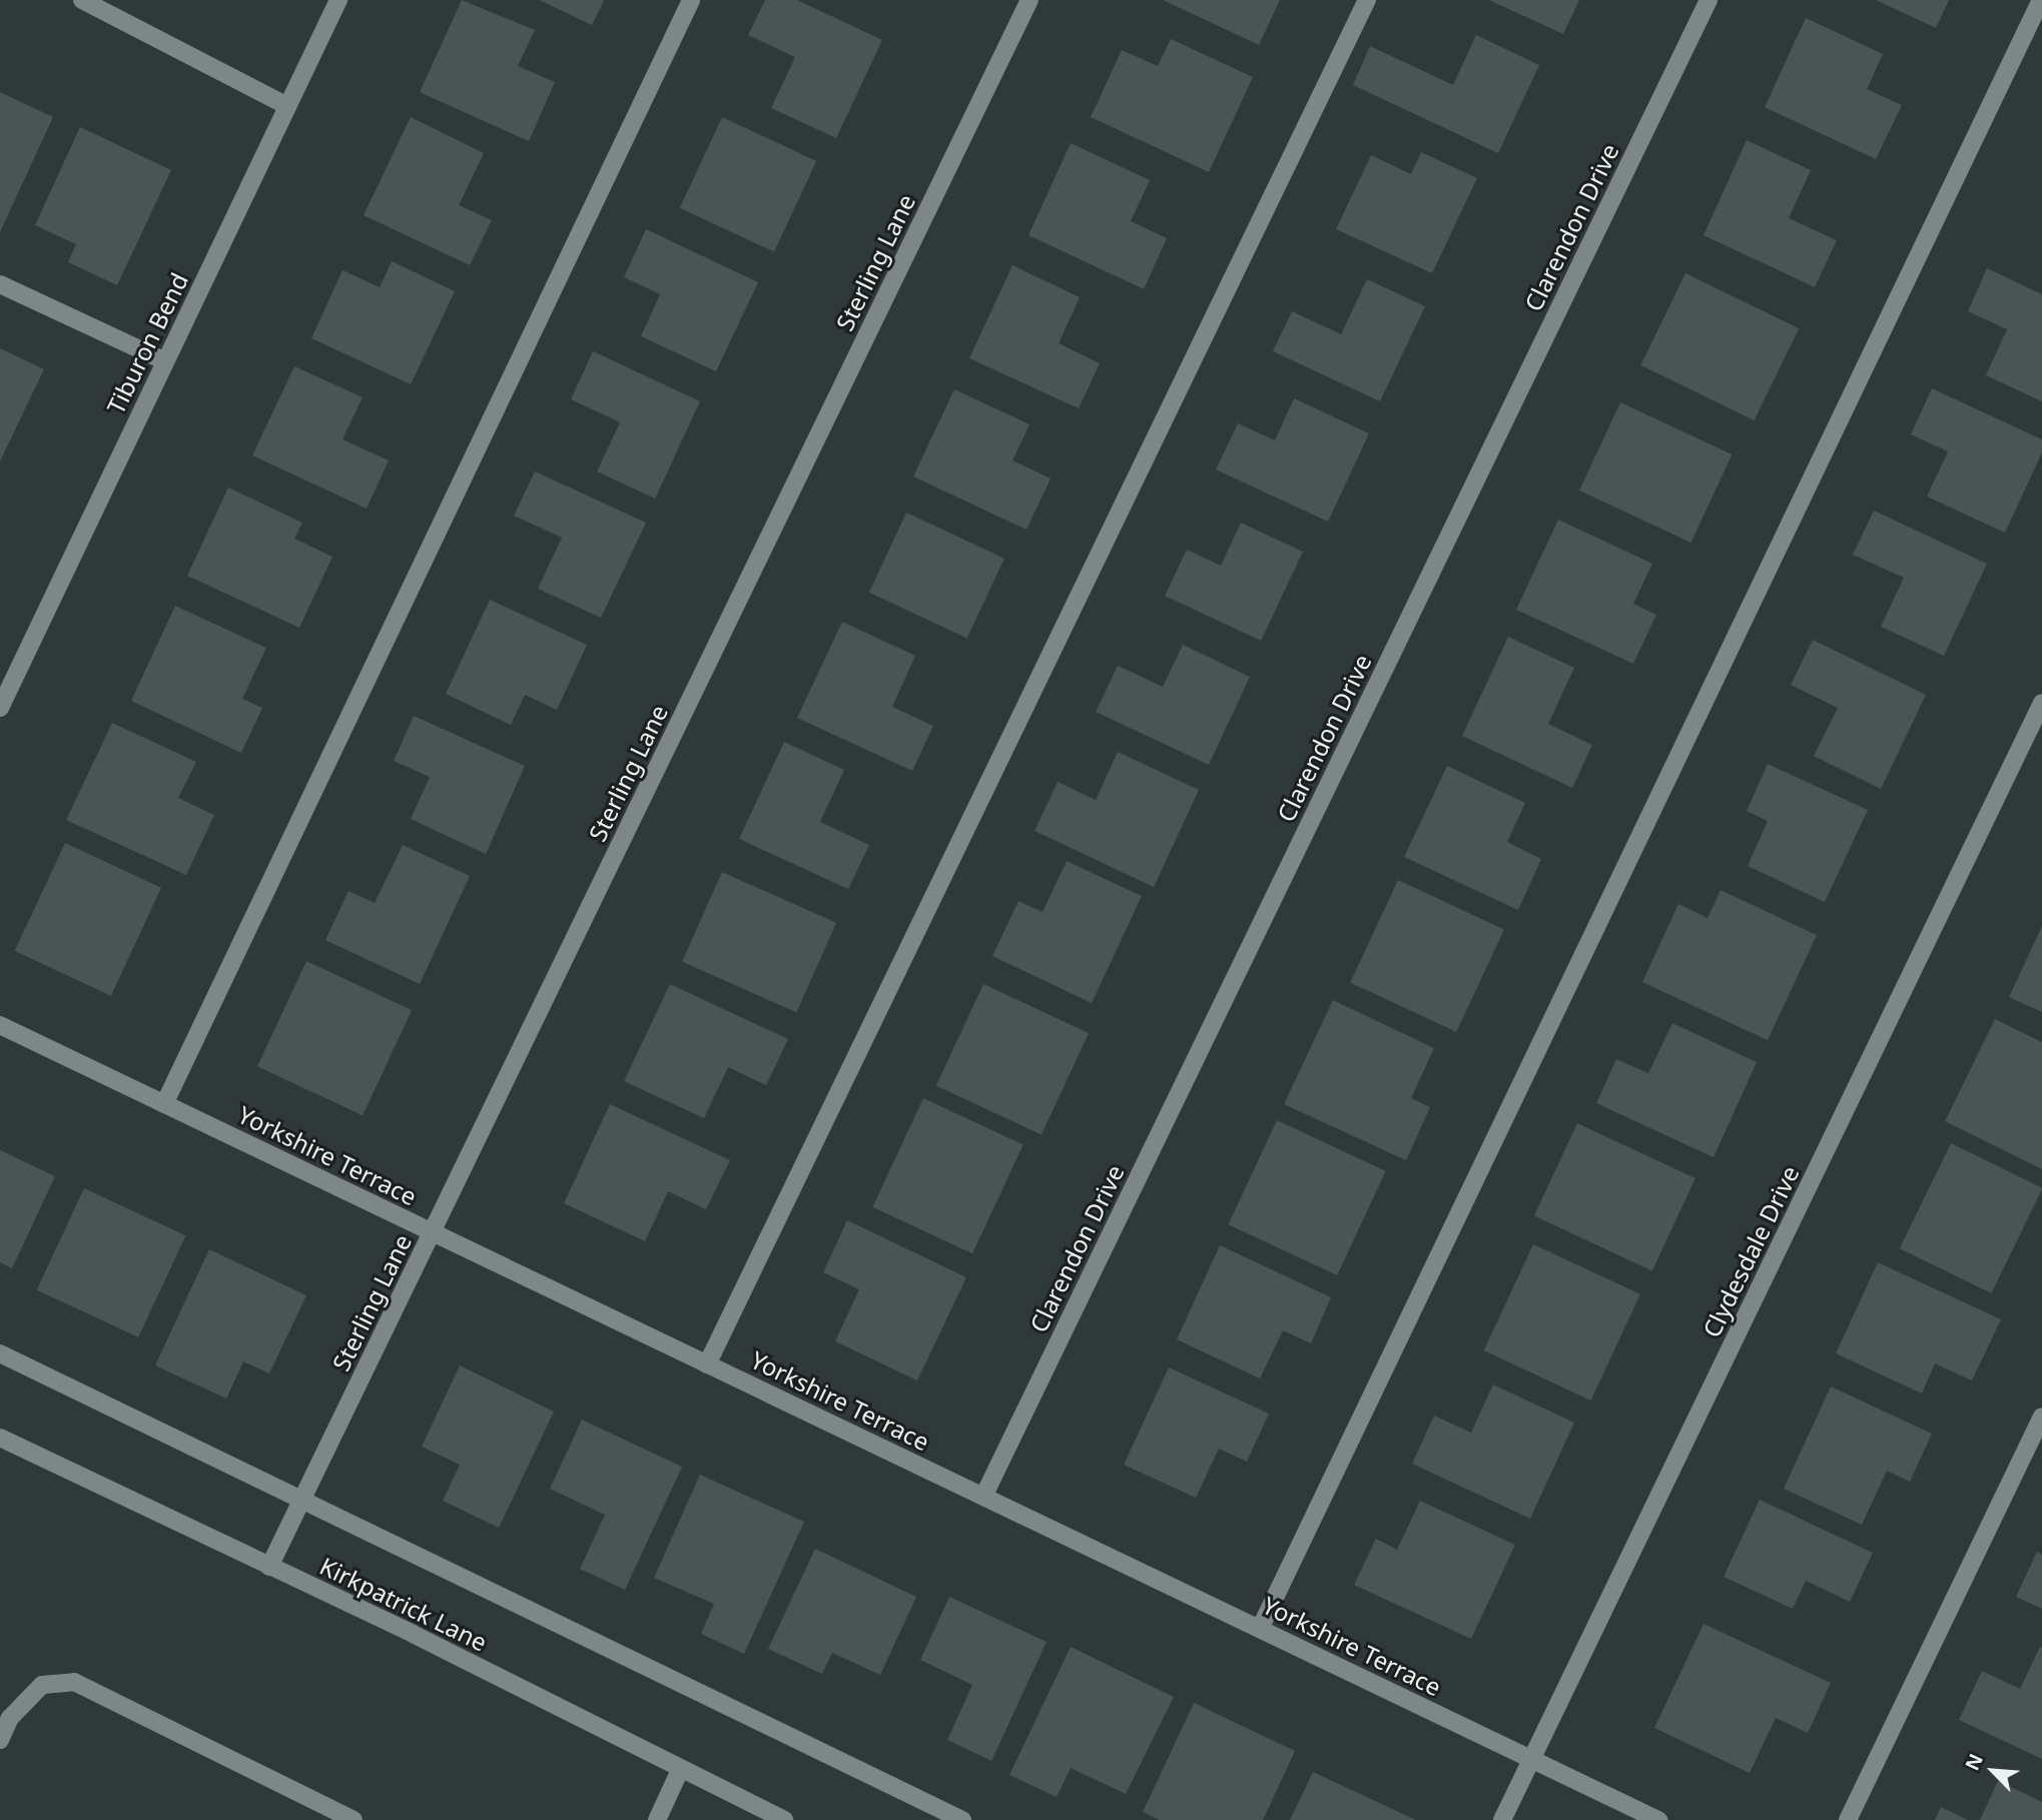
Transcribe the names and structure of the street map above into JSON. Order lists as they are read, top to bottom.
{
  "streets": {
    "street": [
      "Clarendon Drive",
      "Sterling Lane",
      "Tiburon Bend",
      "Yorkshire Terrace",
      "Clydesdale Drive",
      "Kirkpatrick Lane"
    ]
  },
  "crossings": [
    ["Clarendon Drive", "Yorkshire Terrace"],
    ["Sterling Lane", "Yorkshire Terrace"],
    ["Sterling Lane", "Kirkpatrick Lane"],
    ["Yorkshire Terrace", "Clydesdale Drive"]
  ],
  "north": "top left"
}
